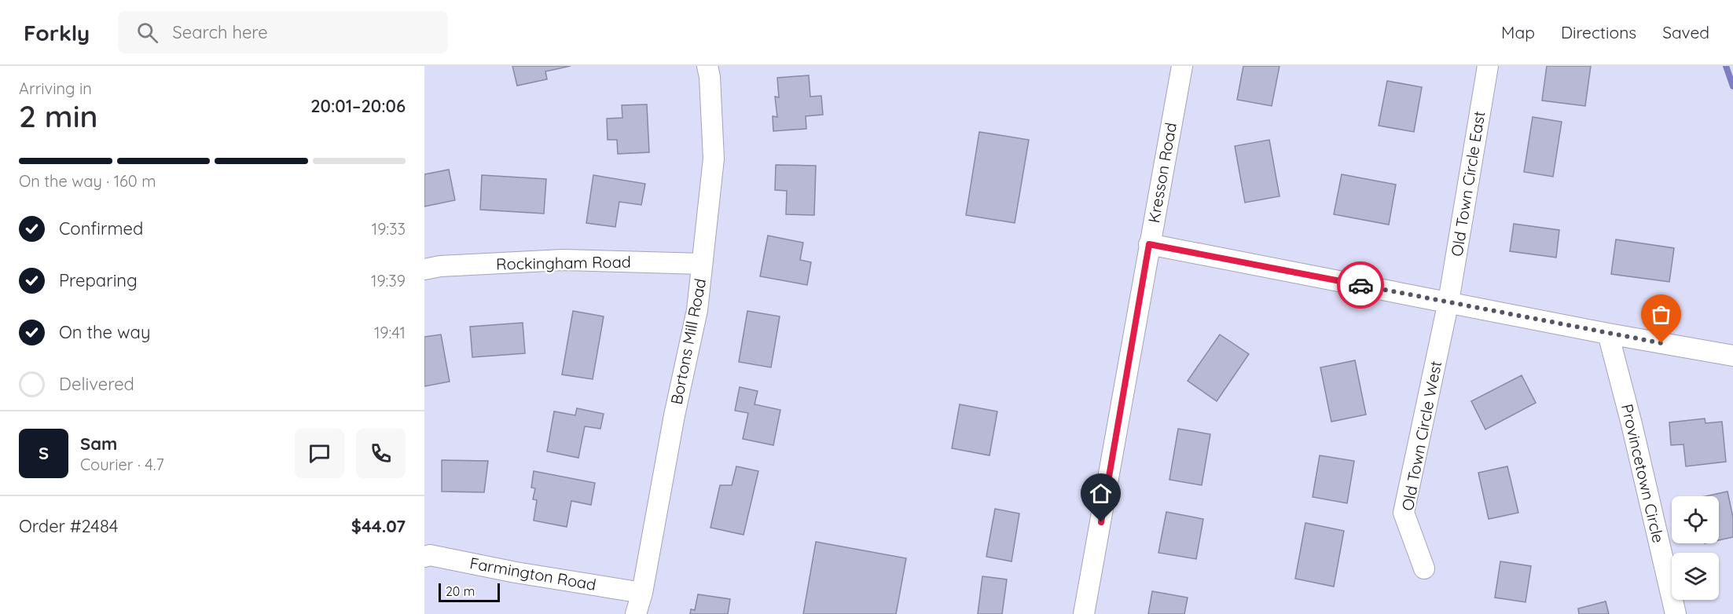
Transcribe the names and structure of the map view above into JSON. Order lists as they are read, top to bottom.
{
  "streets": {
    "street": [
      "Kresson Road",
      "Old Town Circle East",
      "Rockingham Road",
      "Bortons Mill Road",
      "Old Town Circle West",
      "Provincetown Circle",
      "Farmington Road"
    ]
  },
  "crossings": [
    ["Old Town Circle East", "Old Town Circle West"],
    ["Rockingham Road", "Bortons Mill Road"],
    ["Bortons Mill Road", "Farmington Road"]
  ],
  "scale_bar": "20 m",
  "page": {
    "header": "Forkly",
    "search": "Search here",
    "nav": ["Map", "Directions", "Saved"],
    "heading": ["2 min", "Arriving in", "20:01–20:06"],
    "panel": [
      "Sam",
      "Courier · 4.7",
      "Order #2484",
      "$44.07"
    ],
    "bar": "On the way · 160 m",
    "list": [
      ["Confirmed", "19:33"],
      ["Preparing", "19:39"],
      ["On the way", "19:41"],
      "Delivered"
    ],
    "round": "S",
    "scale": "20 m"
  }
}
